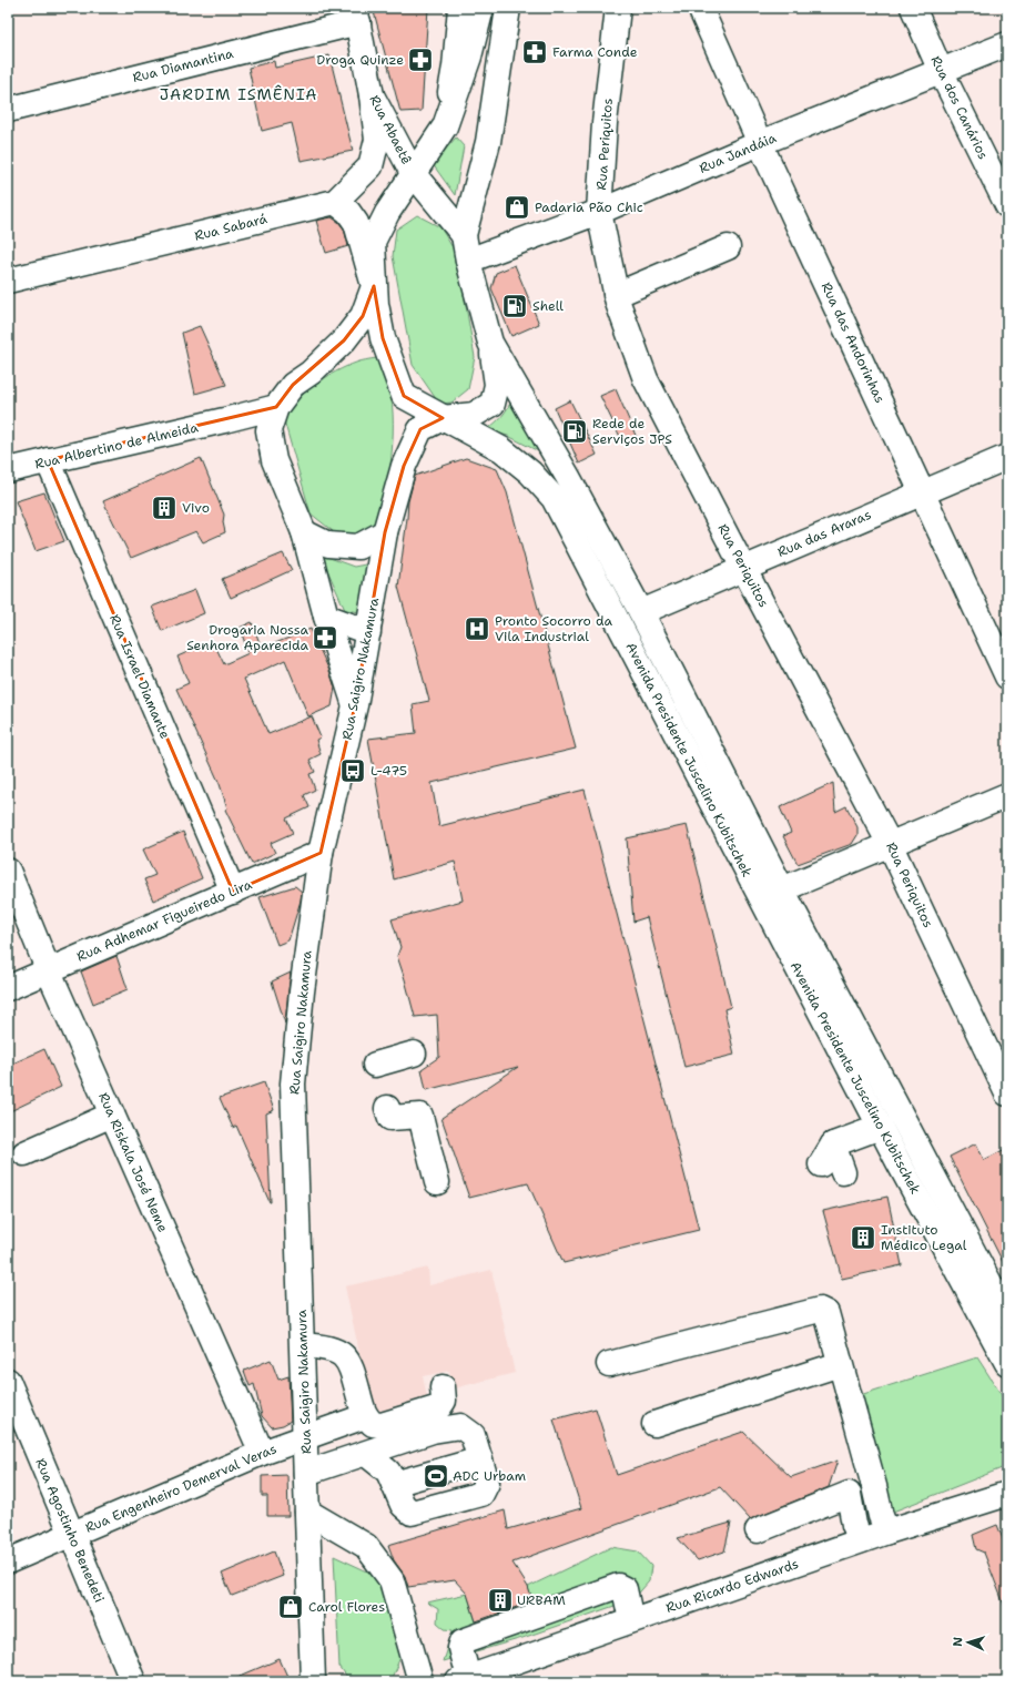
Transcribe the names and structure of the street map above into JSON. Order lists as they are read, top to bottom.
{
  "streets": {
    "street": [
      "Rua Diamantina",
      "Rua dos Canários",
      "Rua Abaetê",
      "Rua Periquitos",
      "Rua Jandáia",
      "Rua Sabará",
      "Rua das Andorinhas",
      "Rua Albertino de Almeida",
      "Rua das Araras",
      "Rua Saigiro Nakamura",
      "Rua Israel Diamante",
      "Avenida Presidente Juscelino Kubitschek",
      "Rua Adhemar Figueiredo Lira",
      "Rua Riskala José Neme",
      "Rua Engenheiro Demerval Veras",
      "Rua Agostinho Benedeti",
      "Rua Ricardo Edwards"
    ]
  },
  "crossings": [
    ["Rua Diamantina", "Rua Abaetê"],
    ["Rua dos Canários", "Rua Jandáia"],
    ["Rua Abaetê", "Avenida Presidente Juscelino Kubitschek"],
    ["Rua Periquitos", "Rua Jandáia"],
    ["Rua Periquitos", "Rua das Araras"],
    ["Rua Jandáia", "Rua das Andorinhas"],
    ["Rua Jandáia", "Avenida Presidente Juscelino Kubitschek"],
    ["Rua das Andorinhas", "Rua das Araras"],
    ["Rua Albertino de Almeida", "Rua Israel Diamante"],
    ["Rua das Araras", "Avenida Presidente Juscelino Kubitschek"],
    ["Rua Saigiro Nakamura", "Avenida Presidente Juscelino Kubitschek"],
    ["Rua Saigiro Nakamura", "Rua Adhemar Figueiredo Lira"],
    ["Rua Saigiro Nakamura", "Rua Engenheiro Demerval Veras"],
    ["Rua Israel Diamante", "Rua Adhemar Figueiredo Lira"],
    ["Rua Adhemar Figueiredo Lira", "Rua Riskala José Neme"],
    ["Rua Riskala José Neme", "Rua Engenheiro Demerval Veras"],
    ["Rua Engenheiro Demerval Veras", "Rua Agostinho Benedeti"]
  ],
  "districts": ["JARDIM ISMÊNIA"],
  "places": {
    "pharmacy": ["Farma Conde", "Droga Quinze", "Drogaria Nossa Senhora Aparecida"],
    "shop": ["Padaria Pão Chic", "Carol Flores"],
    "fuel station": ["Shell", "Rede de Serviços JPS"],
    "building": ["Vivo", "Instituto Médico Legal", "URBAM"],
    "hospital": ["Pronto Socorro da Vila Industrial"],
    "bus stop": ["L-475"],
    "sports": ["ADC Urbam"]
  },
  "north": "left"
}
